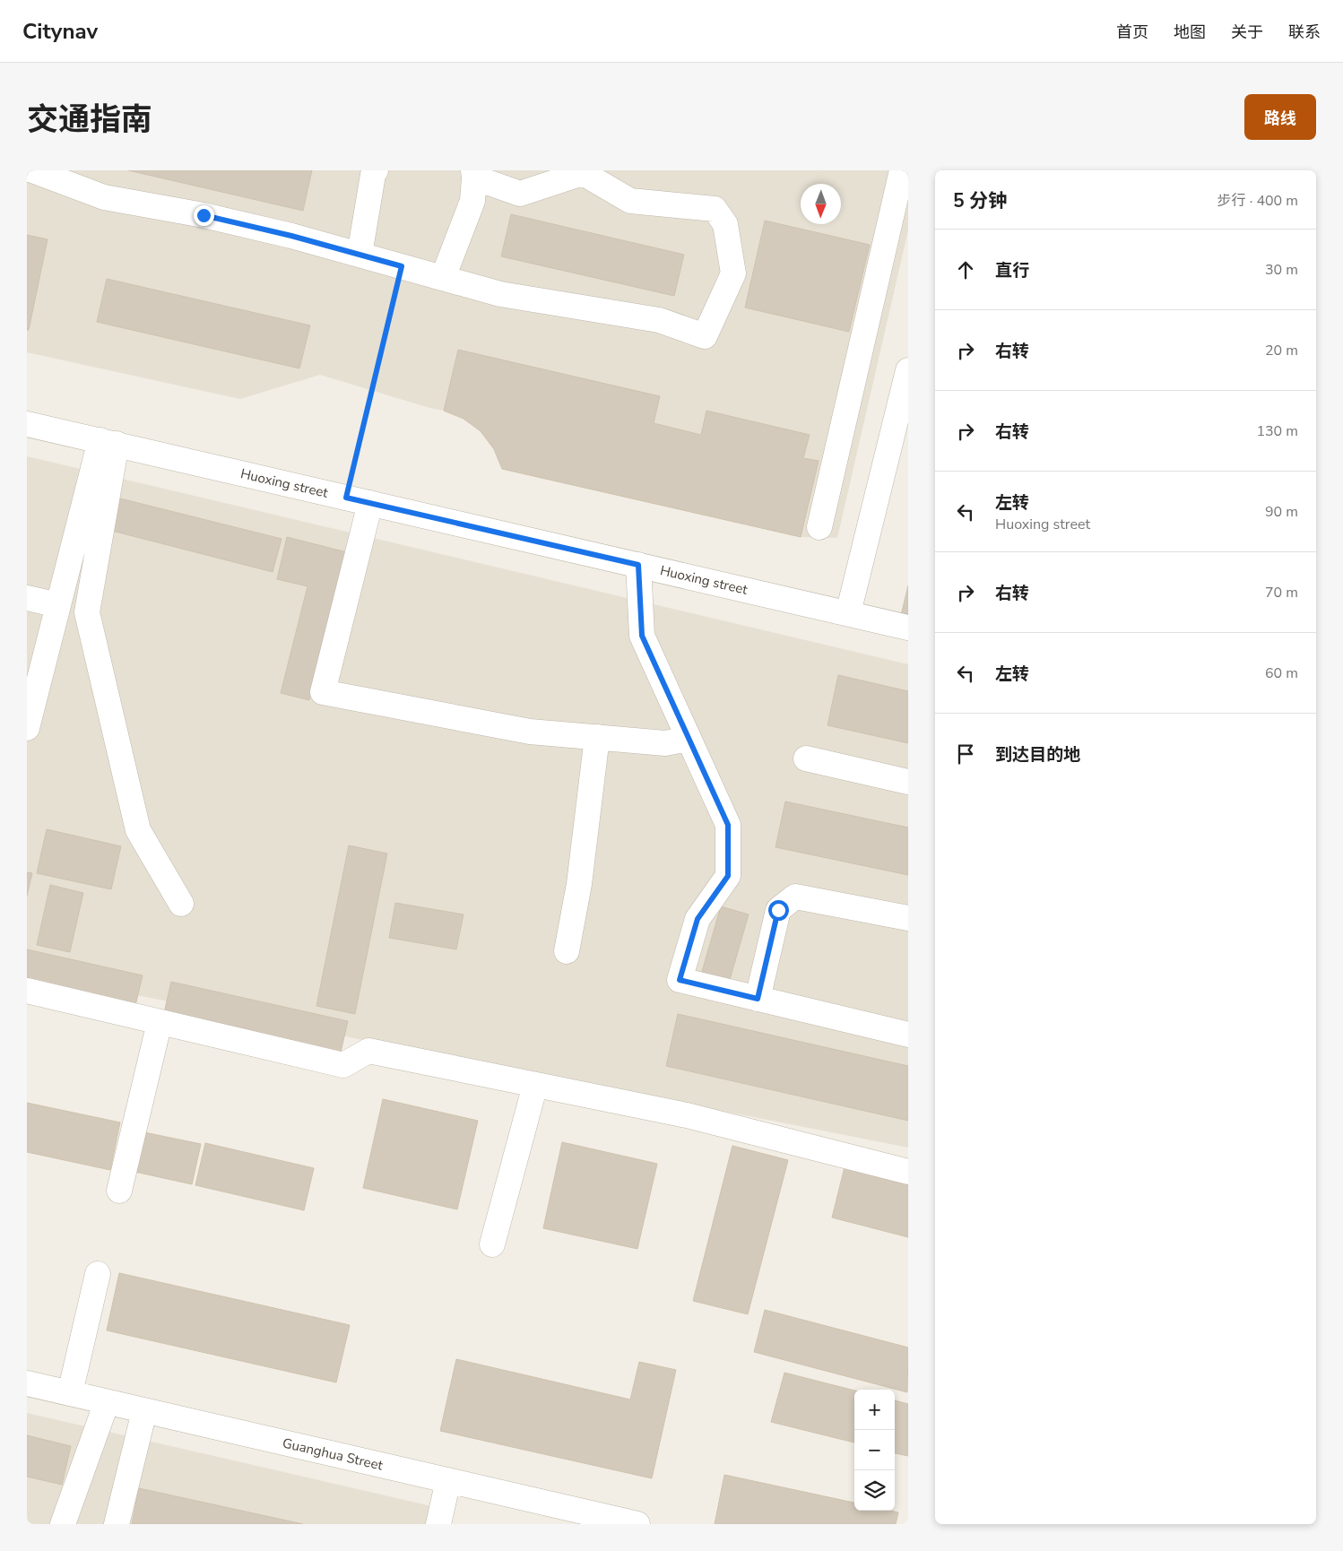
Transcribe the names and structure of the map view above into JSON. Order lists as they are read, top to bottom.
{
  "streets": {
    "street": ["Huoxing street", "Guanghua Street"]
  },
  "north": "bottom",
  "page": {
    "header": "Citynav",
    "nav": [
      "首页",
      "地图",
      "关于",
      "联系"
    ],
    "title": "交通指南",
    "buttons": "路线",
    "heading": ["5 分钟", "步行 · 400 m"],
    "list": [
      ["直行", "30 m"],
      ["右转", "20 m"],
      ["右转", "130 m"],
      ["左转", "Huoxing street", "90 m"],
      ["右转", "70 m"],
      ["左转", "60 m"],
      "到达目的地"
    ],
    "map_buttons": ["+", "−"]
  }
}
